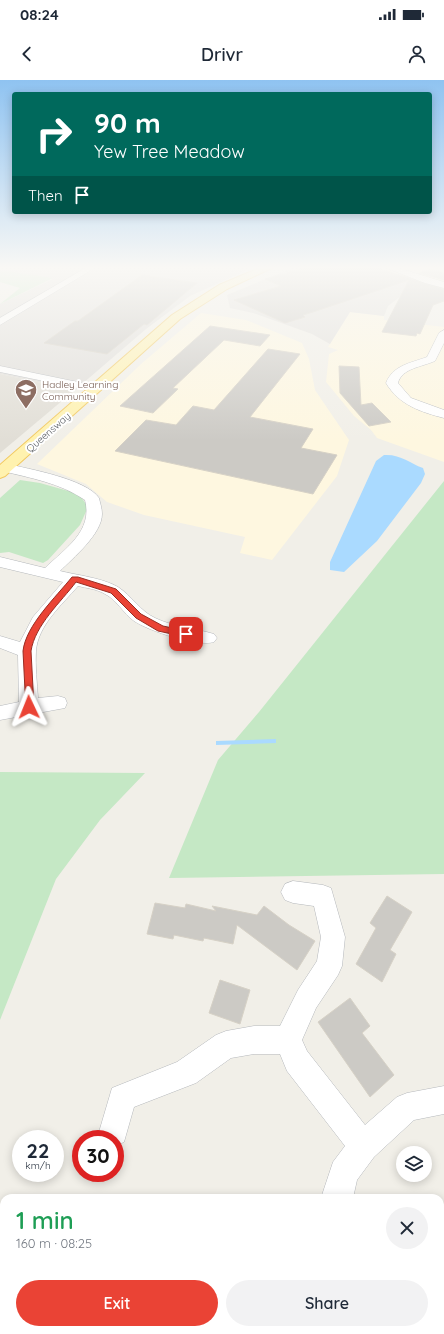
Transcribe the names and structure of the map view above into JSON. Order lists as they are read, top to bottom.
{
  "streets": {
    "main road": ["Queensway"]
  },
  "places": {
    "school or university": ["Hadley Learning Community"]
  },
  "page": {
    "status": "08:24",
    "header": "Drivr",
    "turn": ["90 m", "Yew Tree Meadow"],
    "then": "Then",
    "speed": "22 km/h",
    "limit": "30",
    "heading": ["1 min", "160 m · 08:25"],
    "buttons": ["Exit", "Share"]
  }
}
